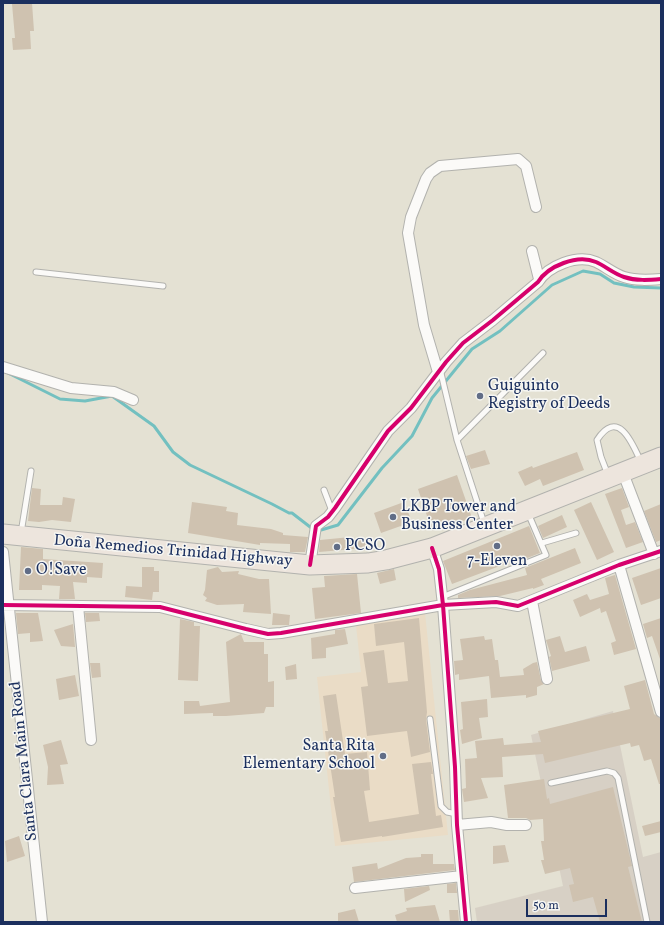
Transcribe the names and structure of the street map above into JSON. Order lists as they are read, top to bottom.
{
  "streets": {
    "highway": ["Doña Remedios Trinidad Highway"],
    "street": ["Santa Clara Main Road"]
  },
  "places": [
    "Guiguinto Registry of Deeds",
    "LKBP Tower and Business Center",
    "7-Eleven",
    "PCSO",
    "O!Save",
    "Santa Rita Elementary School"
  ],
  "scale_bar": "50 m"
}
